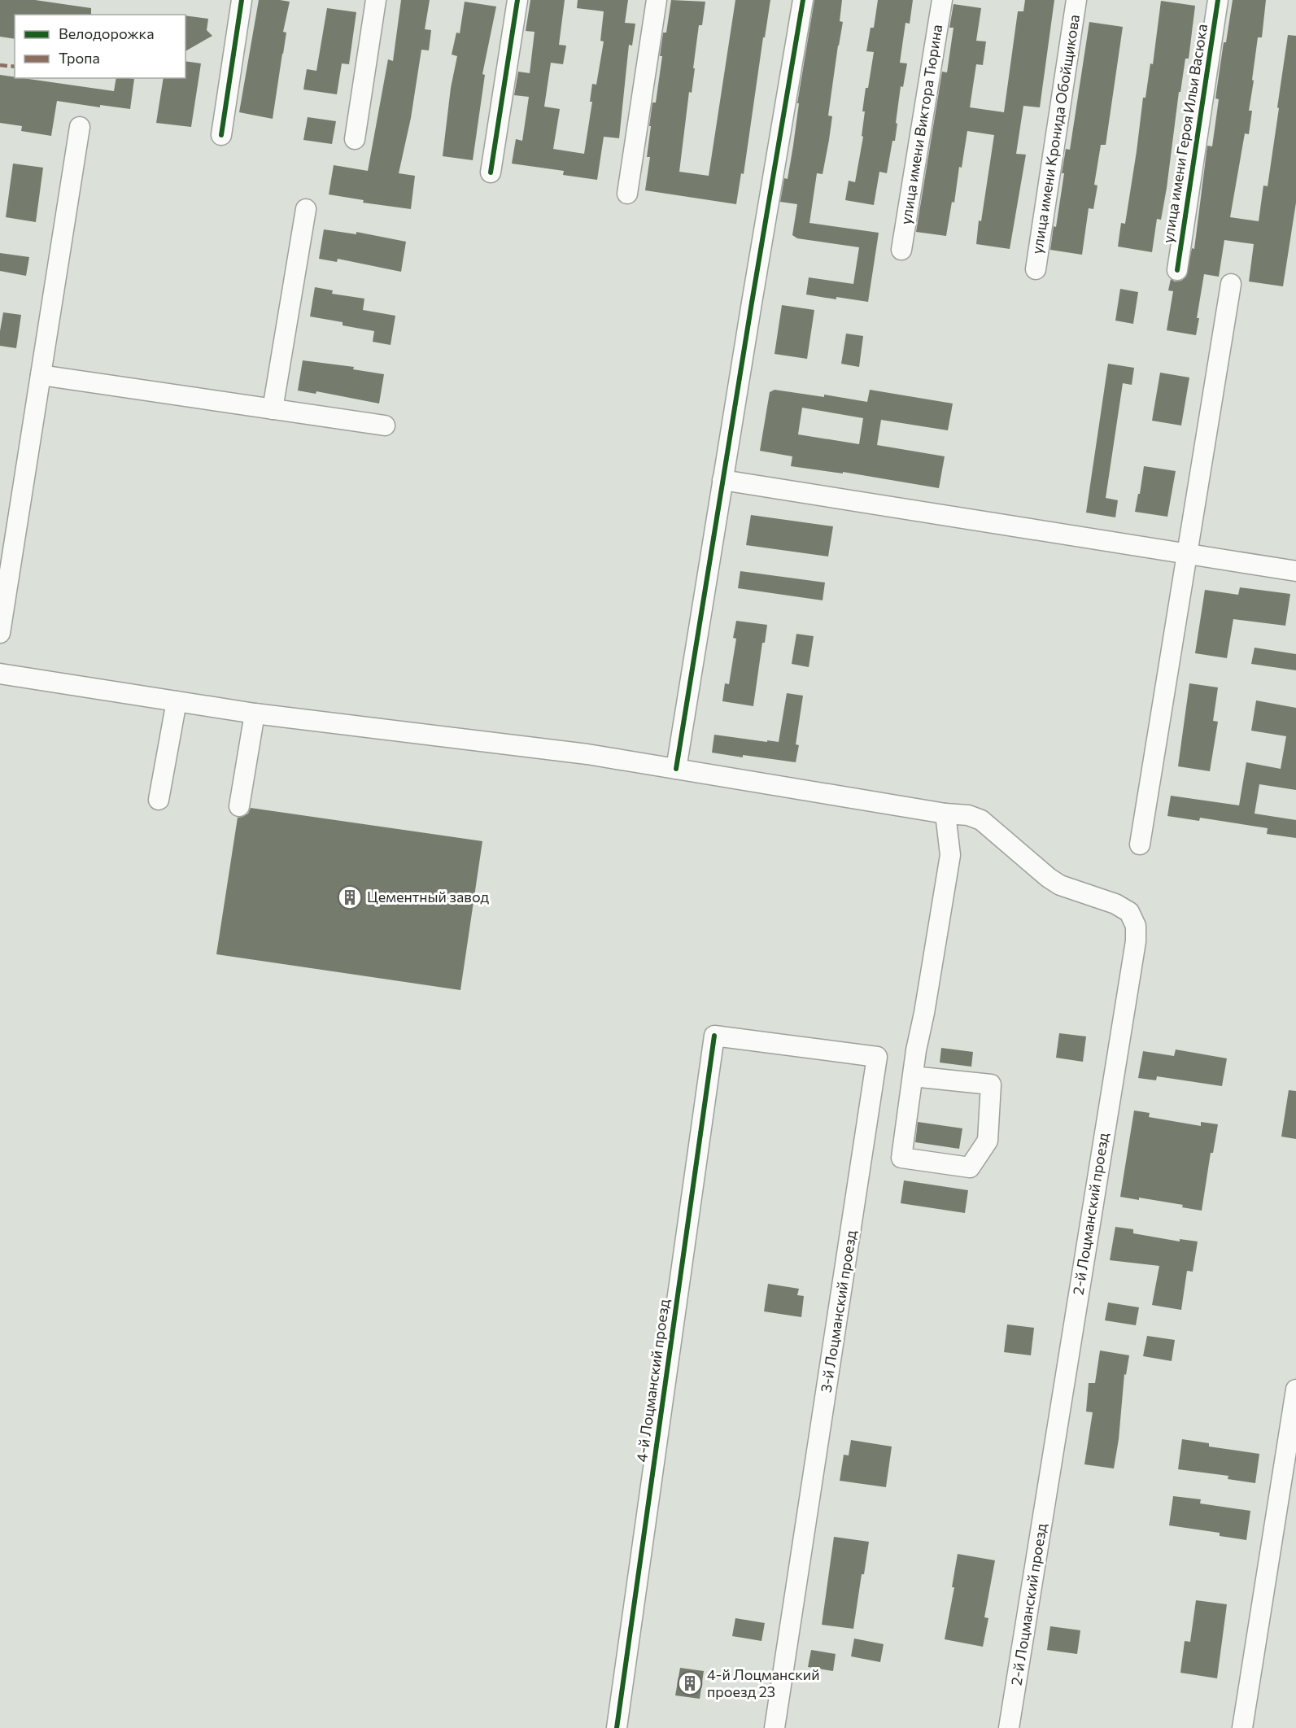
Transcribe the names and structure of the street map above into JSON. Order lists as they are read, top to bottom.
{
  "streets": {
    "street": [
      "улица имени Виктора Тюрина",
      "улица имени Героя Ильи Васюка",
      "улица имени Кронида Обойщикова",
      "2-й Лоцманский проезд",
      "3-й Лоцманский проезд",
      "4-й Лоцманский проезд"
    ]
  },
  "crossings": [
    ["3-й Лоцманский проезд", "4-й Лоцманский проезд"]
  ],
  "places": {
    "building": ["Цементный завод", "4-й Лоцманский проезд 23"]
  },
  "legend": ["Велодорожка", "Тропа"]
}
